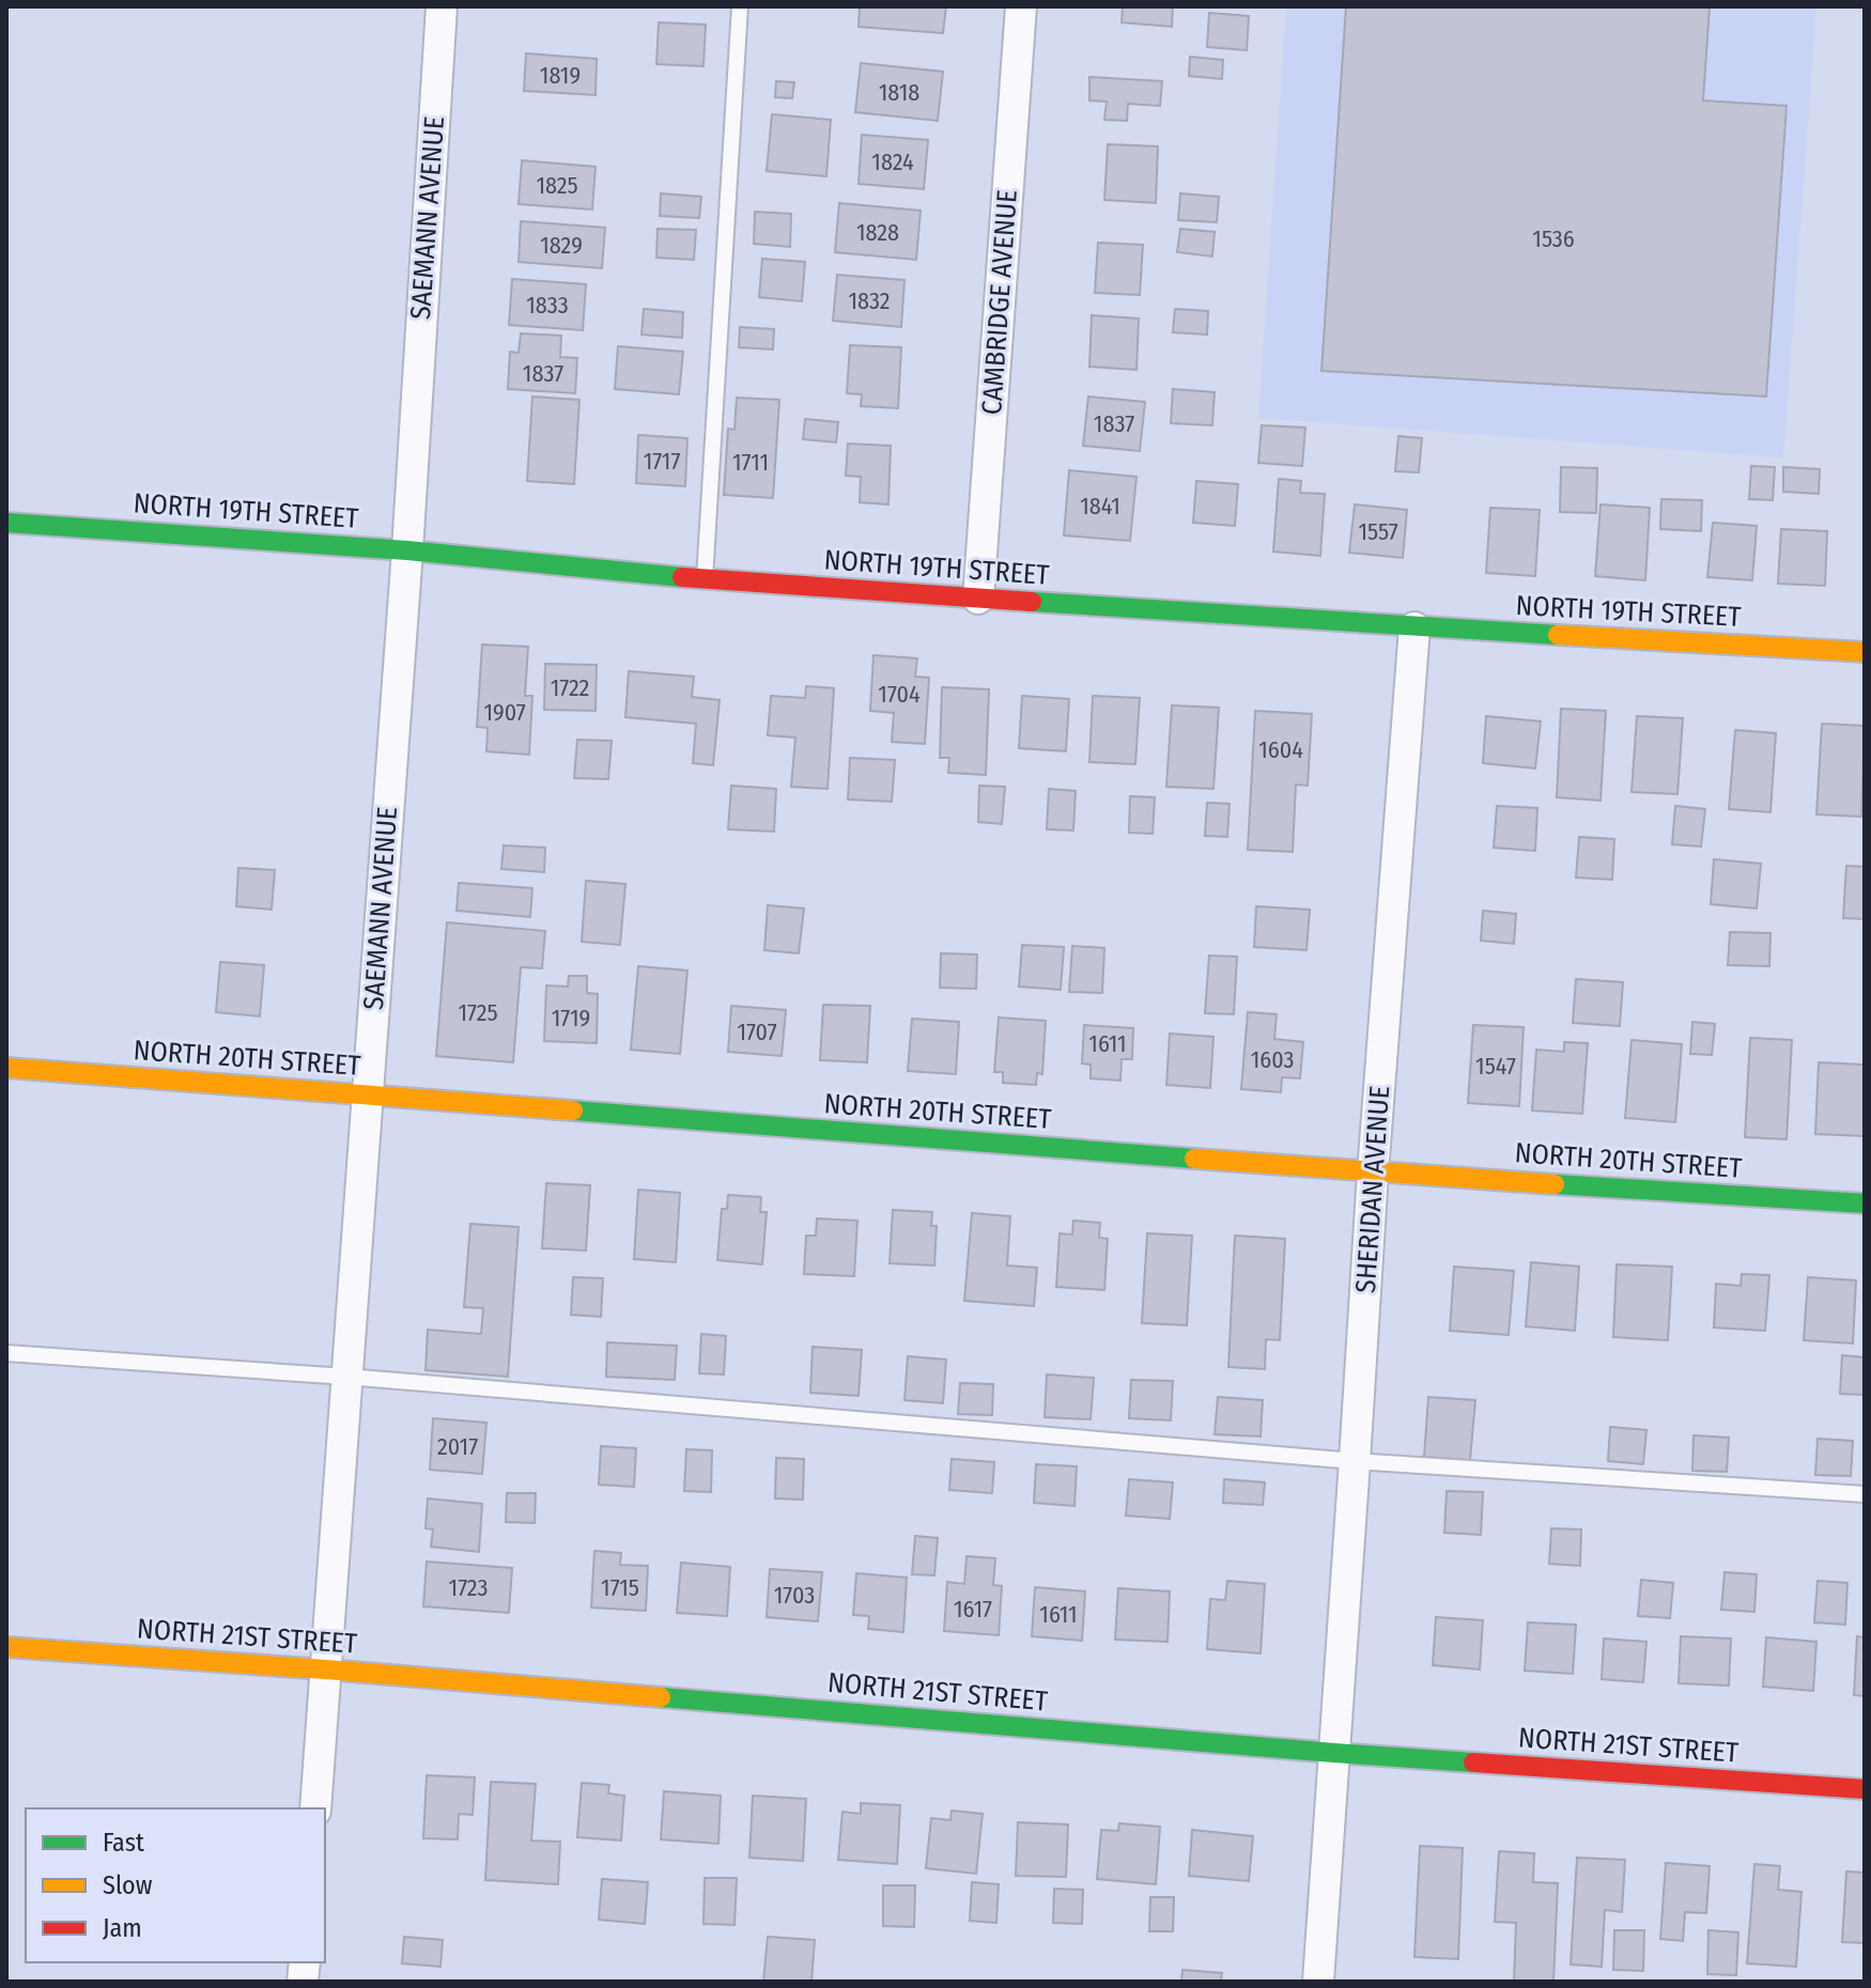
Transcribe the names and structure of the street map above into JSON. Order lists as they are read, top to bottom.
{
  "streets": {
    "street": [
      "SAEMANN AVENUE",
      "CAMBRIDGE AVENUE",
      "NORTH 19TH STREET",
      "NORTH 20TH STREET",
      "SHERIDAN AVENUE",
      "NORTH 21ST STREET"
    ]
  },
  "crossings": [
    ["SAEMANN AVENUE", "NORTH 19TH STREET"],
    ["SAEMANN AVENUE", "NORTH 20TH STREET"],
    ["SAEMANN AVENUE", "NORTH 21ST STREET"],
    ["CAMBRIDGE AVENUE", "NORTH 19TH STREET"],
    ["NORTH 19TH STREET", "SHERIDAN AVENUE"],
    ["NORTH 20TH STREET", "SHERIDAN AVENUE"],
    ["SHERIDAN AVENUE", "NORTH 21ST STREET"]
  ],
  "house_numbers": [
    "1819",
    "1818",
    "1824",
    "1825",
    "1828",
    "1536",
    "1829",
    "1832",
    "1833",
    "1837",
    "1837",
    "1717",
    "1711",
    "1841",
    "1557",
    "1722",
    "1704",
    "1907",
    "1604",
    "1725",
    "1719",
    "1707",
    "1611",
    "1603",
    "1547",
    "2017",
    "1723",
    "1715",
    "1703",
    "1617",
    "1611"
  ],
  "legend": ["Fast", "Slow", "Jam"]
}
